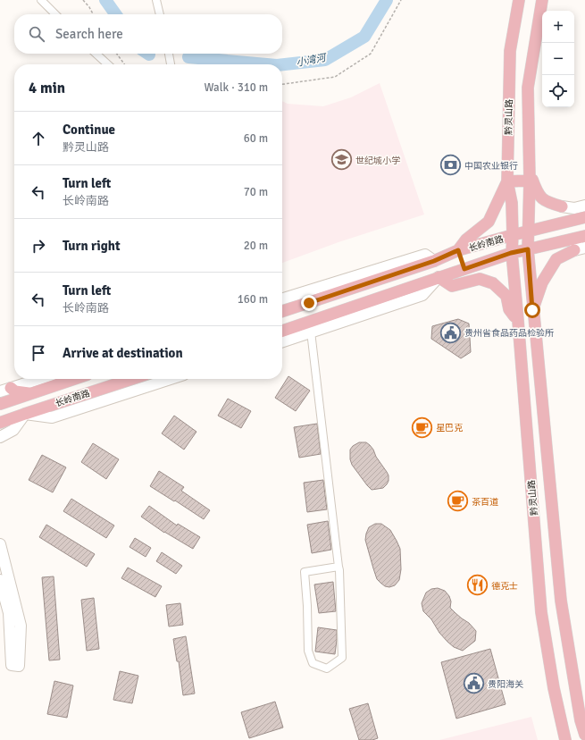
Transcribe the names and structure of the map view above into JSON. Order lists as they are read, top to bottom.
{
  "streets": {
    "main road": ["黔灵山路", "长岭南路"]
  },
  "crossings": [
    ["黔灵山路", "长岭南路"]
  ],
  "water": ["小湾河"],
  "places": {
    "school or university": ["世纪城小学"],
    "bank": ["中国农业银行"],
    "public building": ["贵州省食品药品检验所", "贵阳海关"],
    "cafe": ["星巴克", "茶百道"],
    "restaurant": ["德克士"]
  },
  "page": {
    "map_buttons": ["+", "−"],
    "search": "Search here",
    "heading": ["4 min", "Walk · 310 m"],
    "list": [
      ["Continue", "黔灵山路", "60 m"],
      ["Turn left", "长岭南路", "70 m"],
      ["Turn right", "20 m"],
      ["Turn left", "长岭南路", "160 m"],
      "Arrive at destination"
    ]
  }
}
